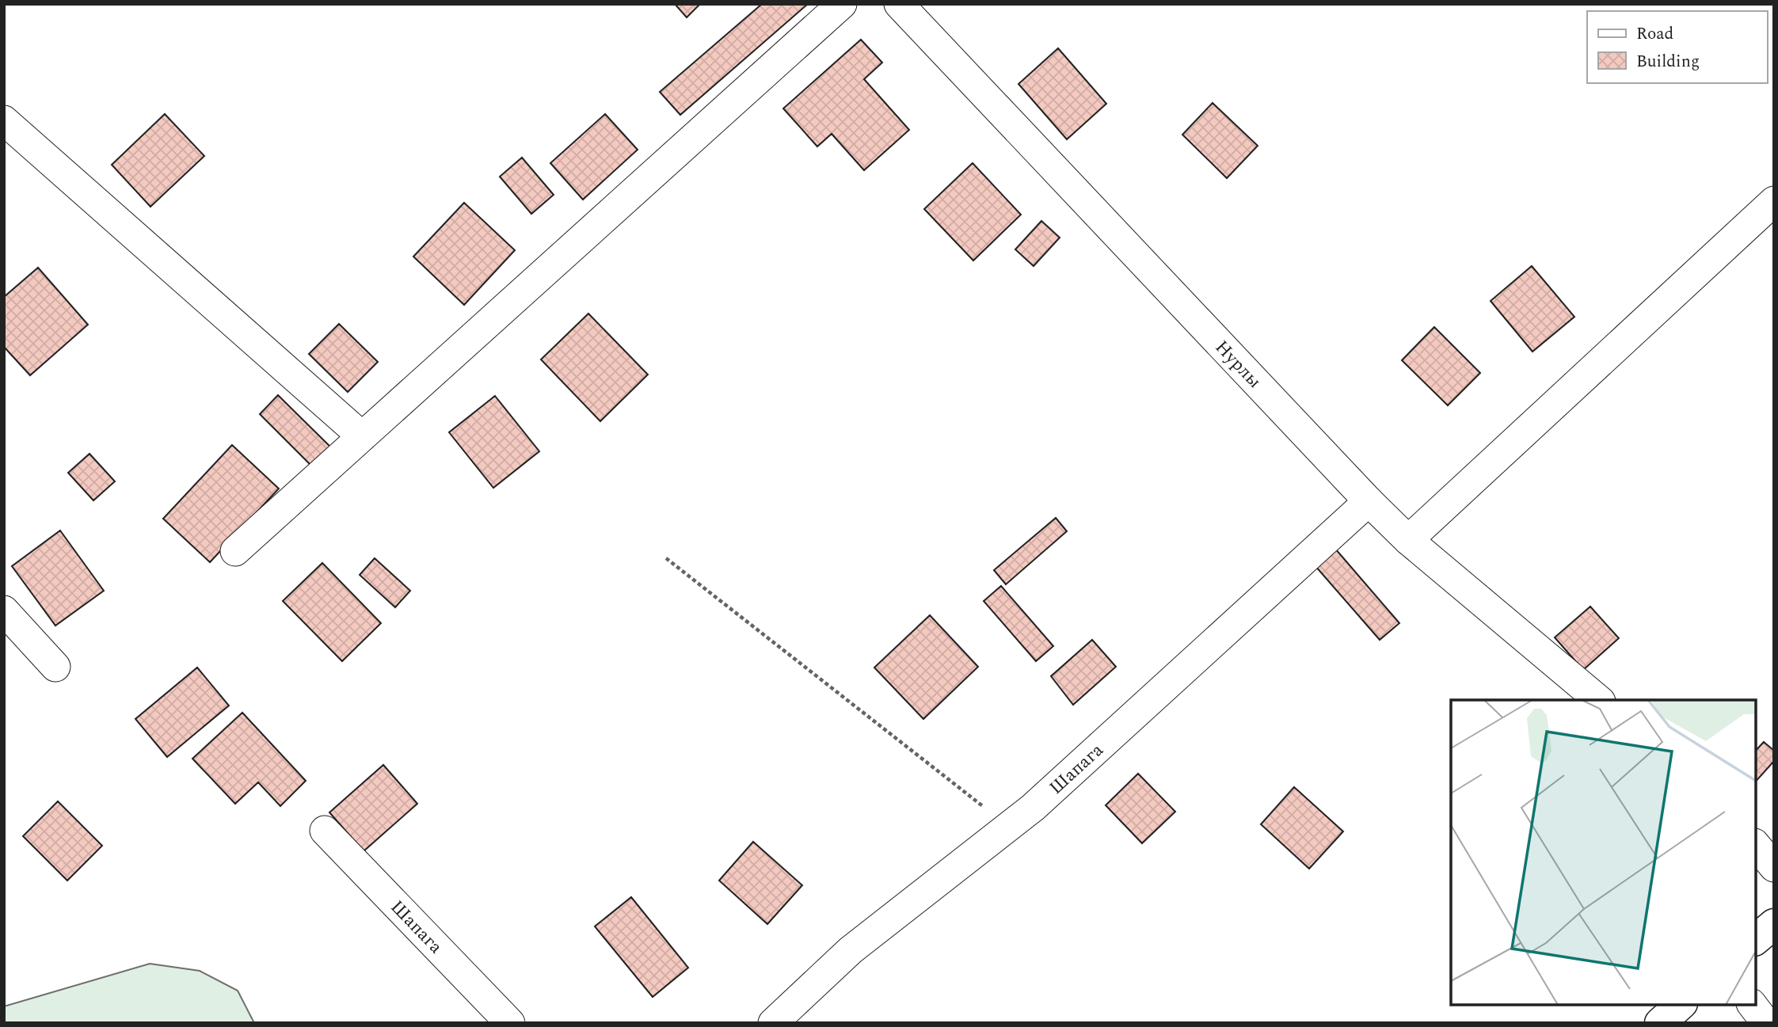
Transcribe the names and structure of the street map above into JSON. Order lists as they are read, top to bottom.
{
  "streets": {
    "street": ["Нурлы", "Шапага"]
  },
  "crossings": [
    ["Нурлы", "Шапага"]
  ],
  "legend": ["Road", "Building"]
}
